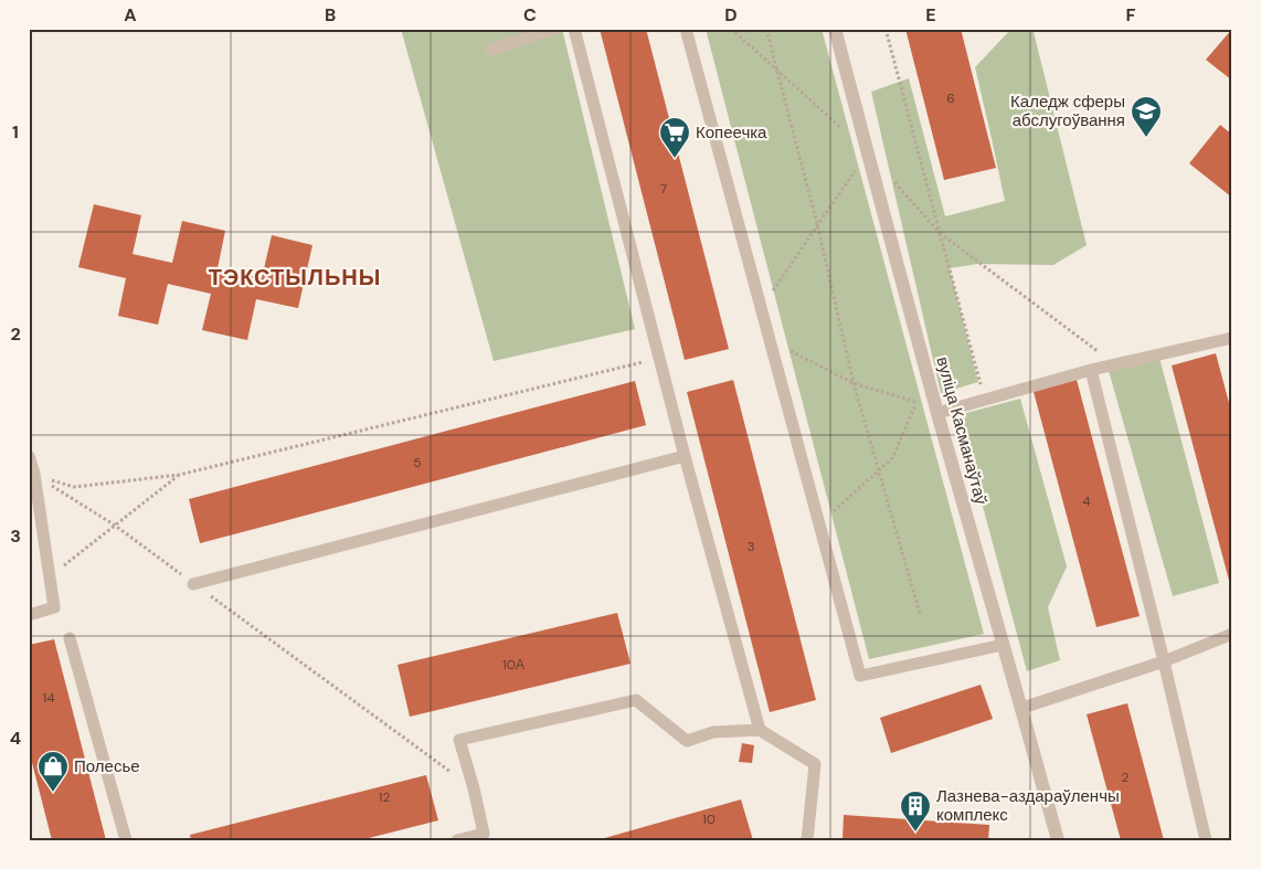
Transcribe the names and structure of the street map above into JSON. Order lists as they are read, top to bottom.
{
  "streets": {
    "street": ["вуліца Касманаўтаў"]
  },
  "districts": ["ТЭКСТЫЛЬНЫ"],
  "places": {
    "school or university": ["Каледж сферы абслугоўвання"],
    "supermarket": ["Копеечка"],
    "shop": ["Полесье"],
    "building": ["Лазнева-аздараўленчы комплекс"]
  },
  "house_numbers": [
    "6",
    "7",
    "5",
    "4",
    "3",
    "10А",
    "14",
    "2",
    "12",
    "10"
  ],
  "grid": {
    "columns": [
      "A",
      "B",
      "C",
      "D",
      "E",
      "F"
    ],
    "rows": [
      "1",
      "2",
      "3",
      "4"
    ]
  }
}
